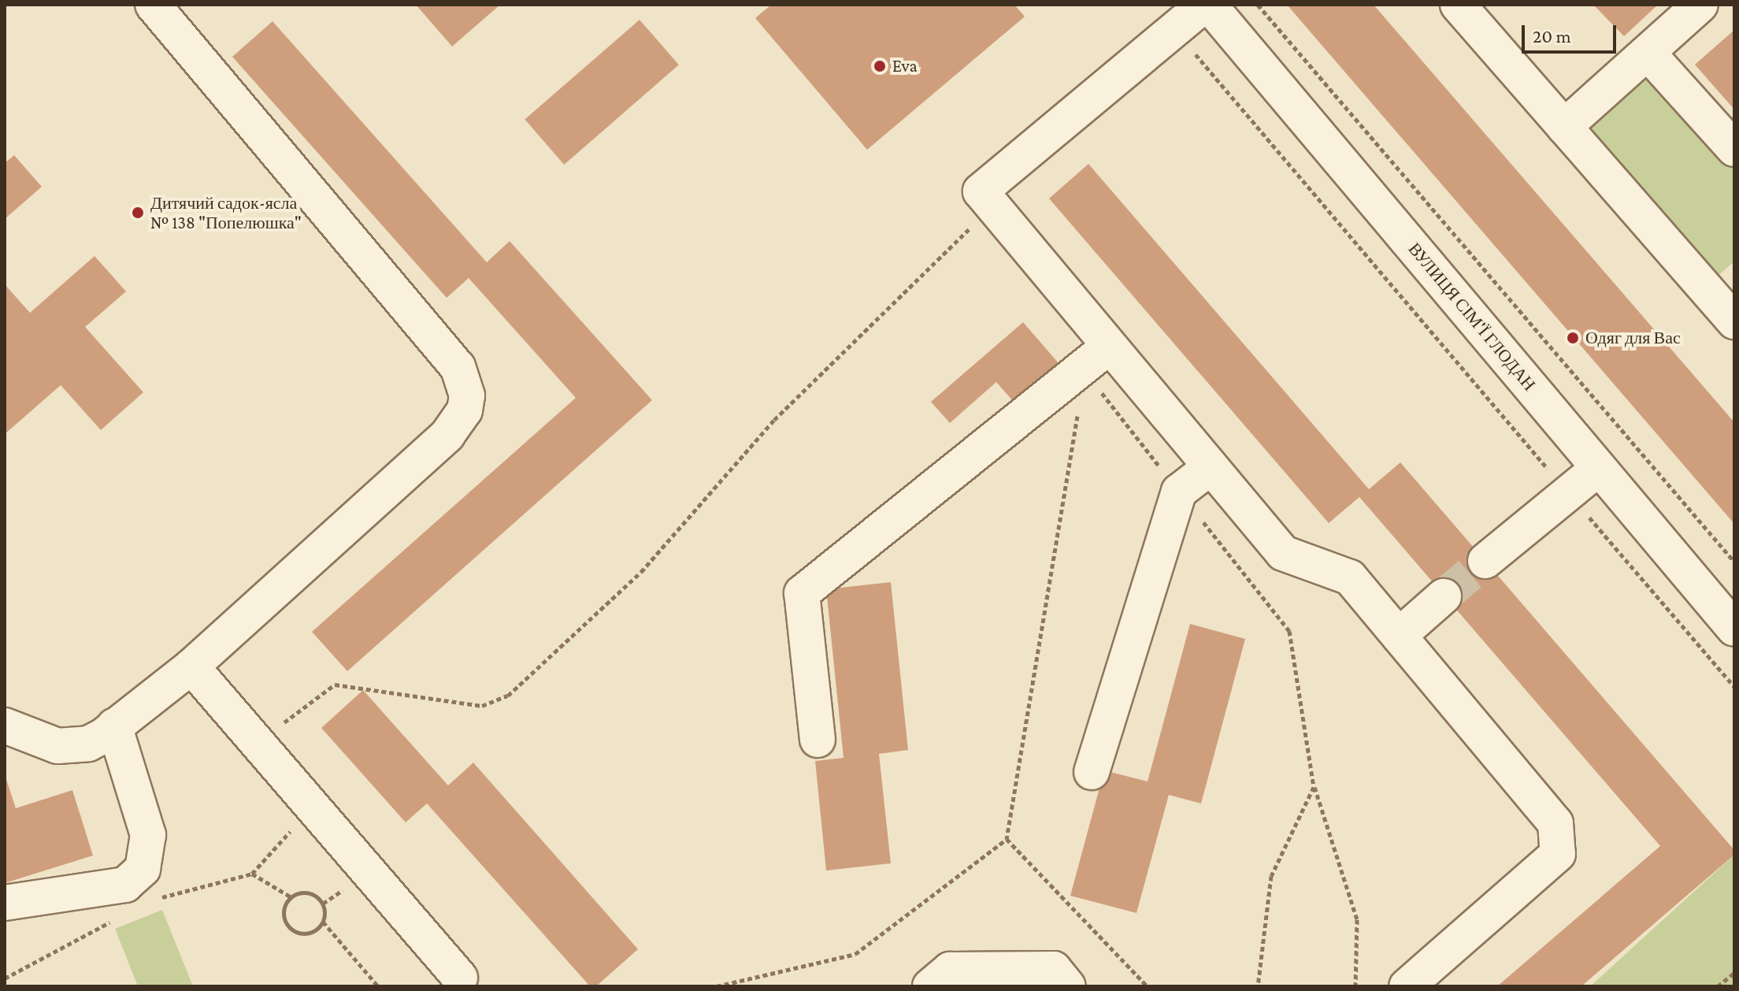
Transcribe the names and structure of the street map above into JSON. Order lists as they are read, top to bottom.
{
  "streets": {
    "street": ["ВУЛИЦЯ СІМ'Ї ГЛОДАН"]
  },
  "places": ["Eva", "Дитячий садок-ясла № 138 \"Попелюшка\"", "Одяг для Вас"],
  "scale_bar": "20 m"
}
